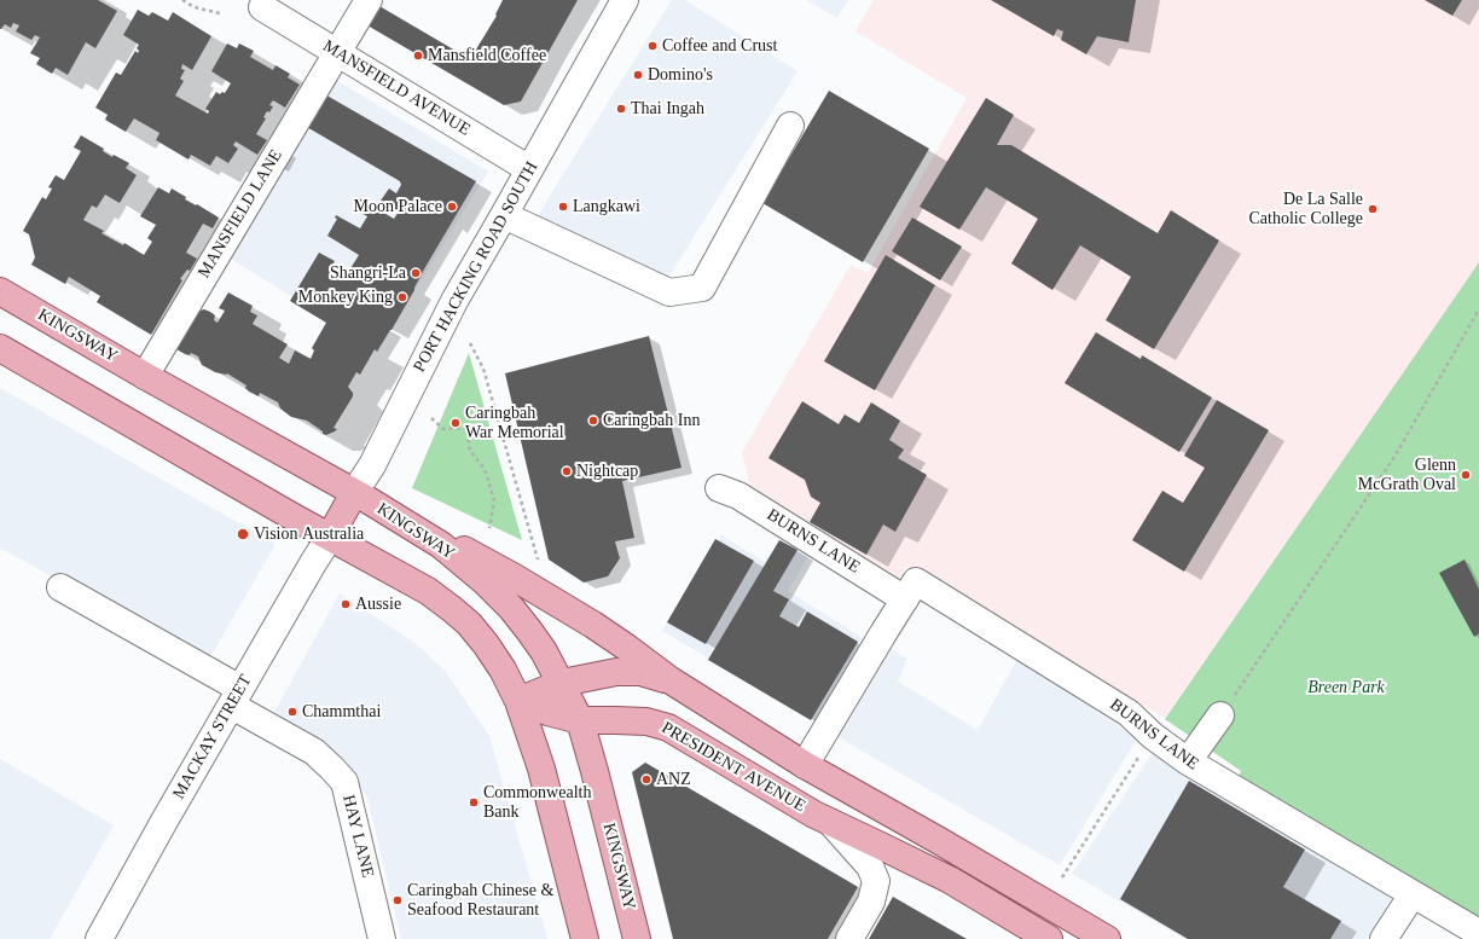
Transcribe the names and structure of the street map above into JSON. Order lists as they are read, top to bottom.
{
  "streets": {
    "main road": ["PORT HACKING ROAD SOUTH", "KINGSWAY", "PRESIDENT AVENUE"],
    "street": [
      "MANSFIELD AVENUE",
      "MANSFIELD LANE",
      "BURNS LANE",
      "MACKAY STREET",
      "HAY LANE"
    ]
  },
  "crossings": [
    ["MANSFIELD AVENUE", "MANSFIELD LANE"],
    ["MANSFIELD AVENUE", "PORT HACKING ROAD SOUTH"],
    ["MANSFIELD LANE", "KINGSWAY"],
    ["PORT HACKING ROAD SOUTH", "KINGSWAY"],
    ["PORT HACKING ROAD SOUTH", "MACKAY STREET"],
    ["KINGSWAY", "PRESIDENT AVENUE"],
    ["MACKAY STREET", "HAY LANE"]
  ],
  "parks": ["Breen Park"],
  "places": [
    "Coffee and Crust",
    "Mansfield Coffee",
    "Domino's",
    "Thai Ingah",
    "Moon Palace",
    "Langkawi",
    "De La Salle Catholic College",
    "Shangri-La",
    "Monkey King",
    "Caringbah Inn",
    "Caringbah War Memorial",
    "Nightcap",
    "Glenn McGrath Oval",
    "Vision Australia",
    "Aussie",
    "Chammthai",
    "ANZ",
    "Commonwealth Bank",
    "Caringbah Chinese & Seafood Restaurant"
  ]
}
